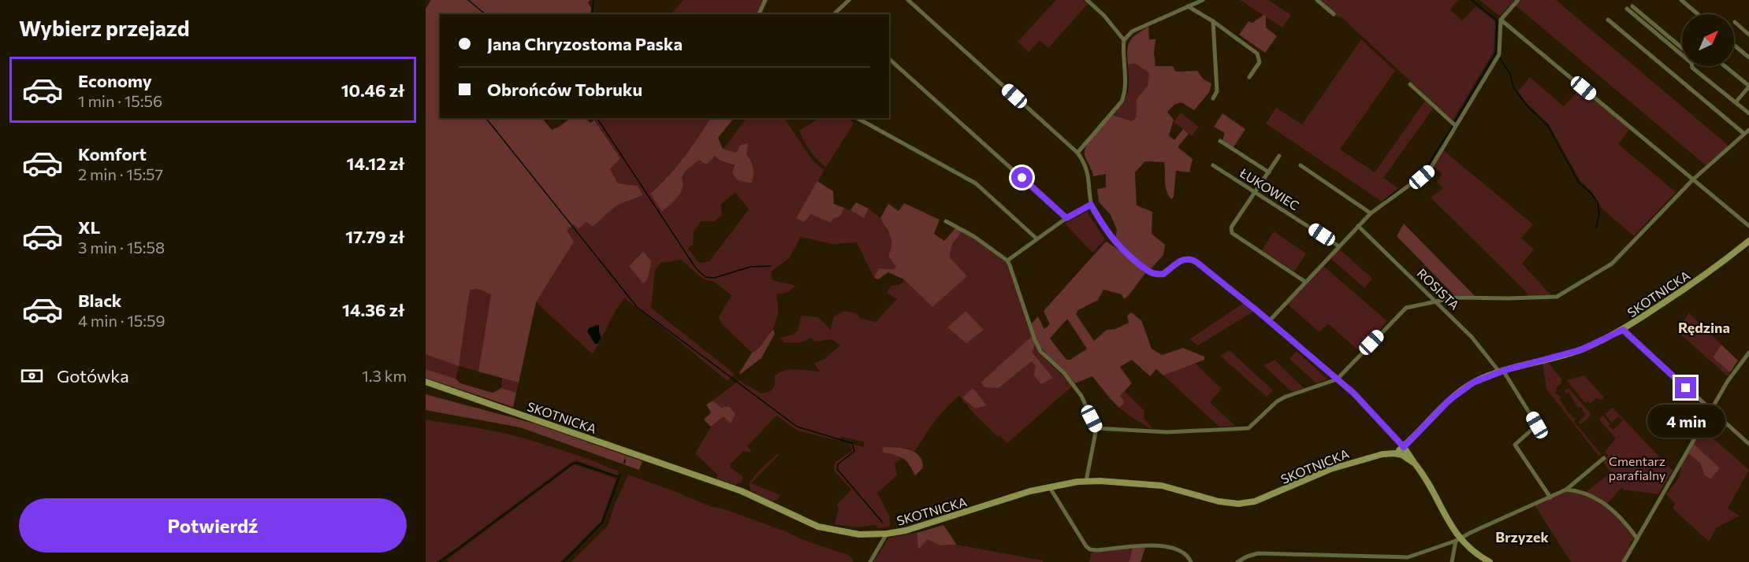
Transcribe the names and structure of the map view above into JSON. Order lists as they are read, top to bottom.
{
  "streets": {
    "main road": ["SKOTNICKA"],
    "street": ["ŁUKOWIEC", "ROSISTA"]
  },
  "crossings": [
    ["ROSISTA", "SKOTNICKA"]
  ],
  "districts": ["Rędzina", "Brzyzek"],
  "parks": ["Cmentarz parafialny"],
  "north": "top right",
  "page": {
    "heading": "Wybierz przejazd",
    "banner": ["Jana Chryzostoma Paska", "Obrońców Tobruku"],
    "list": [
      {
        "name": "Economy",
        "note": "1 min · 15:56",
        "value": "10.46 zł"
      },
      {
        "name": "Komfort",
        "note": "2 min · 15:57",
        "value": "14.12 zł"
      },
      {
        "name": "XL",
        "note": "3 min · 15:58",
        "value": "17.79 zł"
      },
      {
        "name": "Black",
        "note": "4 min · 15:59",
        "value": "14.36 zł"
      }
    ],
    "pay": ["Gotówka", "1.3 km"],
    "bubble": "4 min",
    "buttons": "Potwierdź"
  }
}
